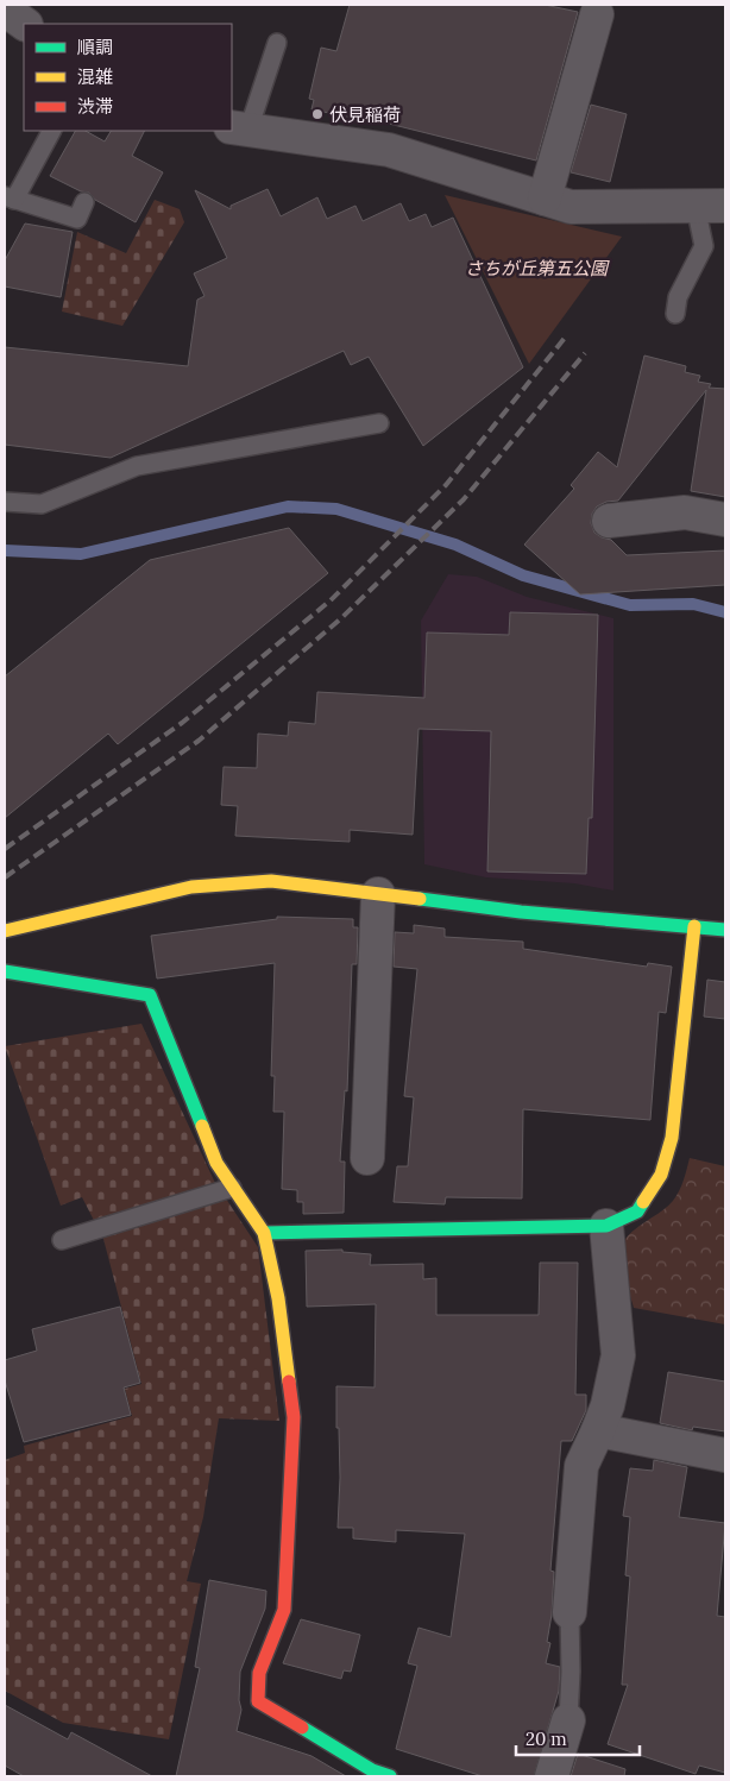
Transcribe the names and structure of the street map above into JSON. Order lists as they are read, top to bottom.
{
  "parks": ["さちが丘第五公園"],
  "places": ["伏見稲荷"],
  "legend": ["順調", "混雑", "渋滞"],
  "scale_bar": "20 m"
}
